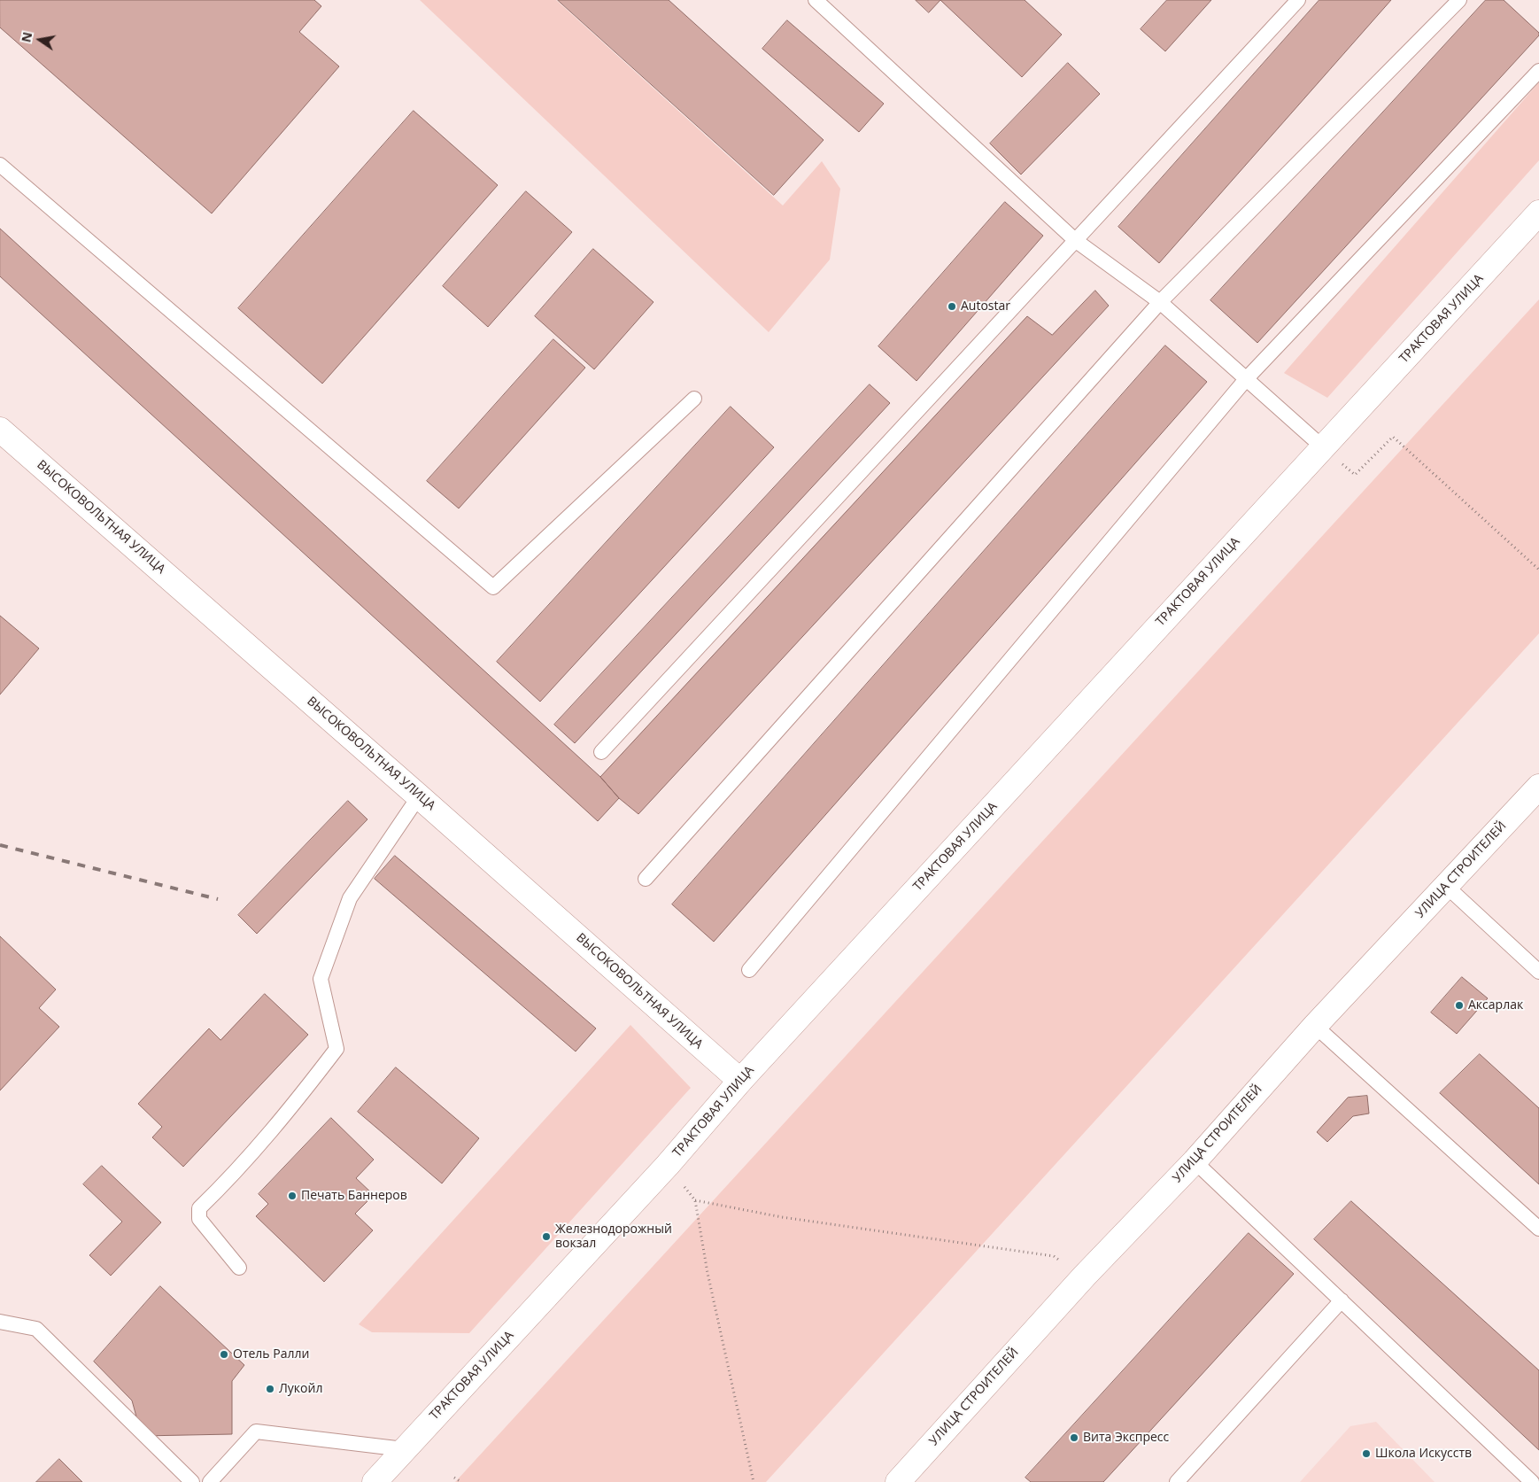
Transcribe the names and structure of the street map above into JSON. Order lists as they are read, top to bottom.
{
  "streets": {
    "main road": ["ТРАКТОВАЯ УЛИЦА", "ВЫСОКОВОЛЬТНАЯ УЛИЦА", "УЛИЦА СТРОИТЕЛЕЙ"]
  },
  "crossings": [
    ["ТРАКТОВАЯ УЛИЦА", "ВЫСОКОВОЛЬТНАЯ УЛИЦА"]
  ],
  "places": [
    "Autostar",
    "Аксарлак",
    "Печать Баннеров",
    "Железнодорожный вокзал",
    "Отель Ралли",
    "Лукойл",
    "Вита Экспресс",
    "Школа Искусств"
  ],
  "north": "left"
}
